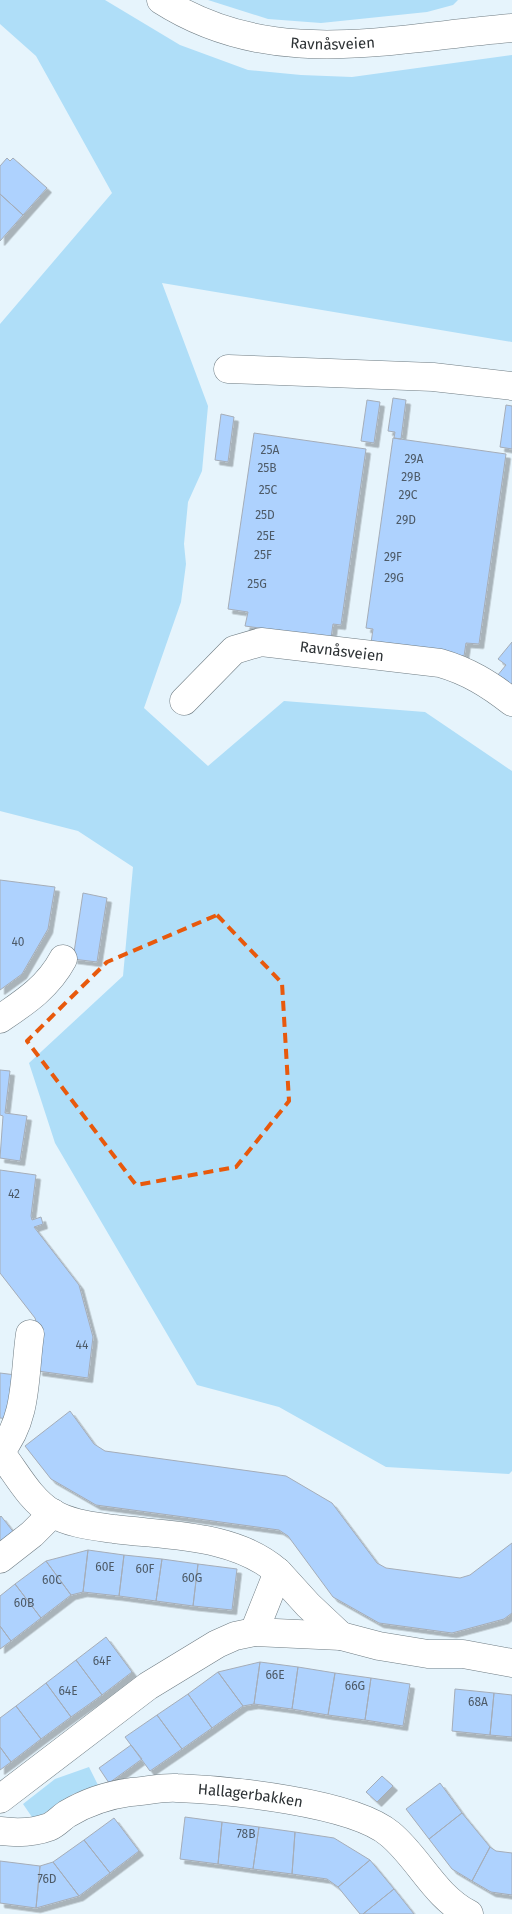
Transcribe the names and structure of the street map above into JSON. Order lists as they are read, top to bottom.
{
  "streets": {
    "street": ["Ravnåsveien", "Hallagerbakken"]
  },
  "house_numbers": [
    "25A",
    "29A",
    "25B",
    "29B",
    "25C",
    "29C",
    "25D",
    "29D",
    "25E",
    "25F",
    "29F",
    "29G",
    "25G",
    "40",
    "42",
    "44",
    "60E",
    "60F",
    "60G",
    "60C",
    "60B",
    "64F",
    "66E",
    "66G",
    "64E",
    "68A",
    "78B",
    "76D"
  ]
}
